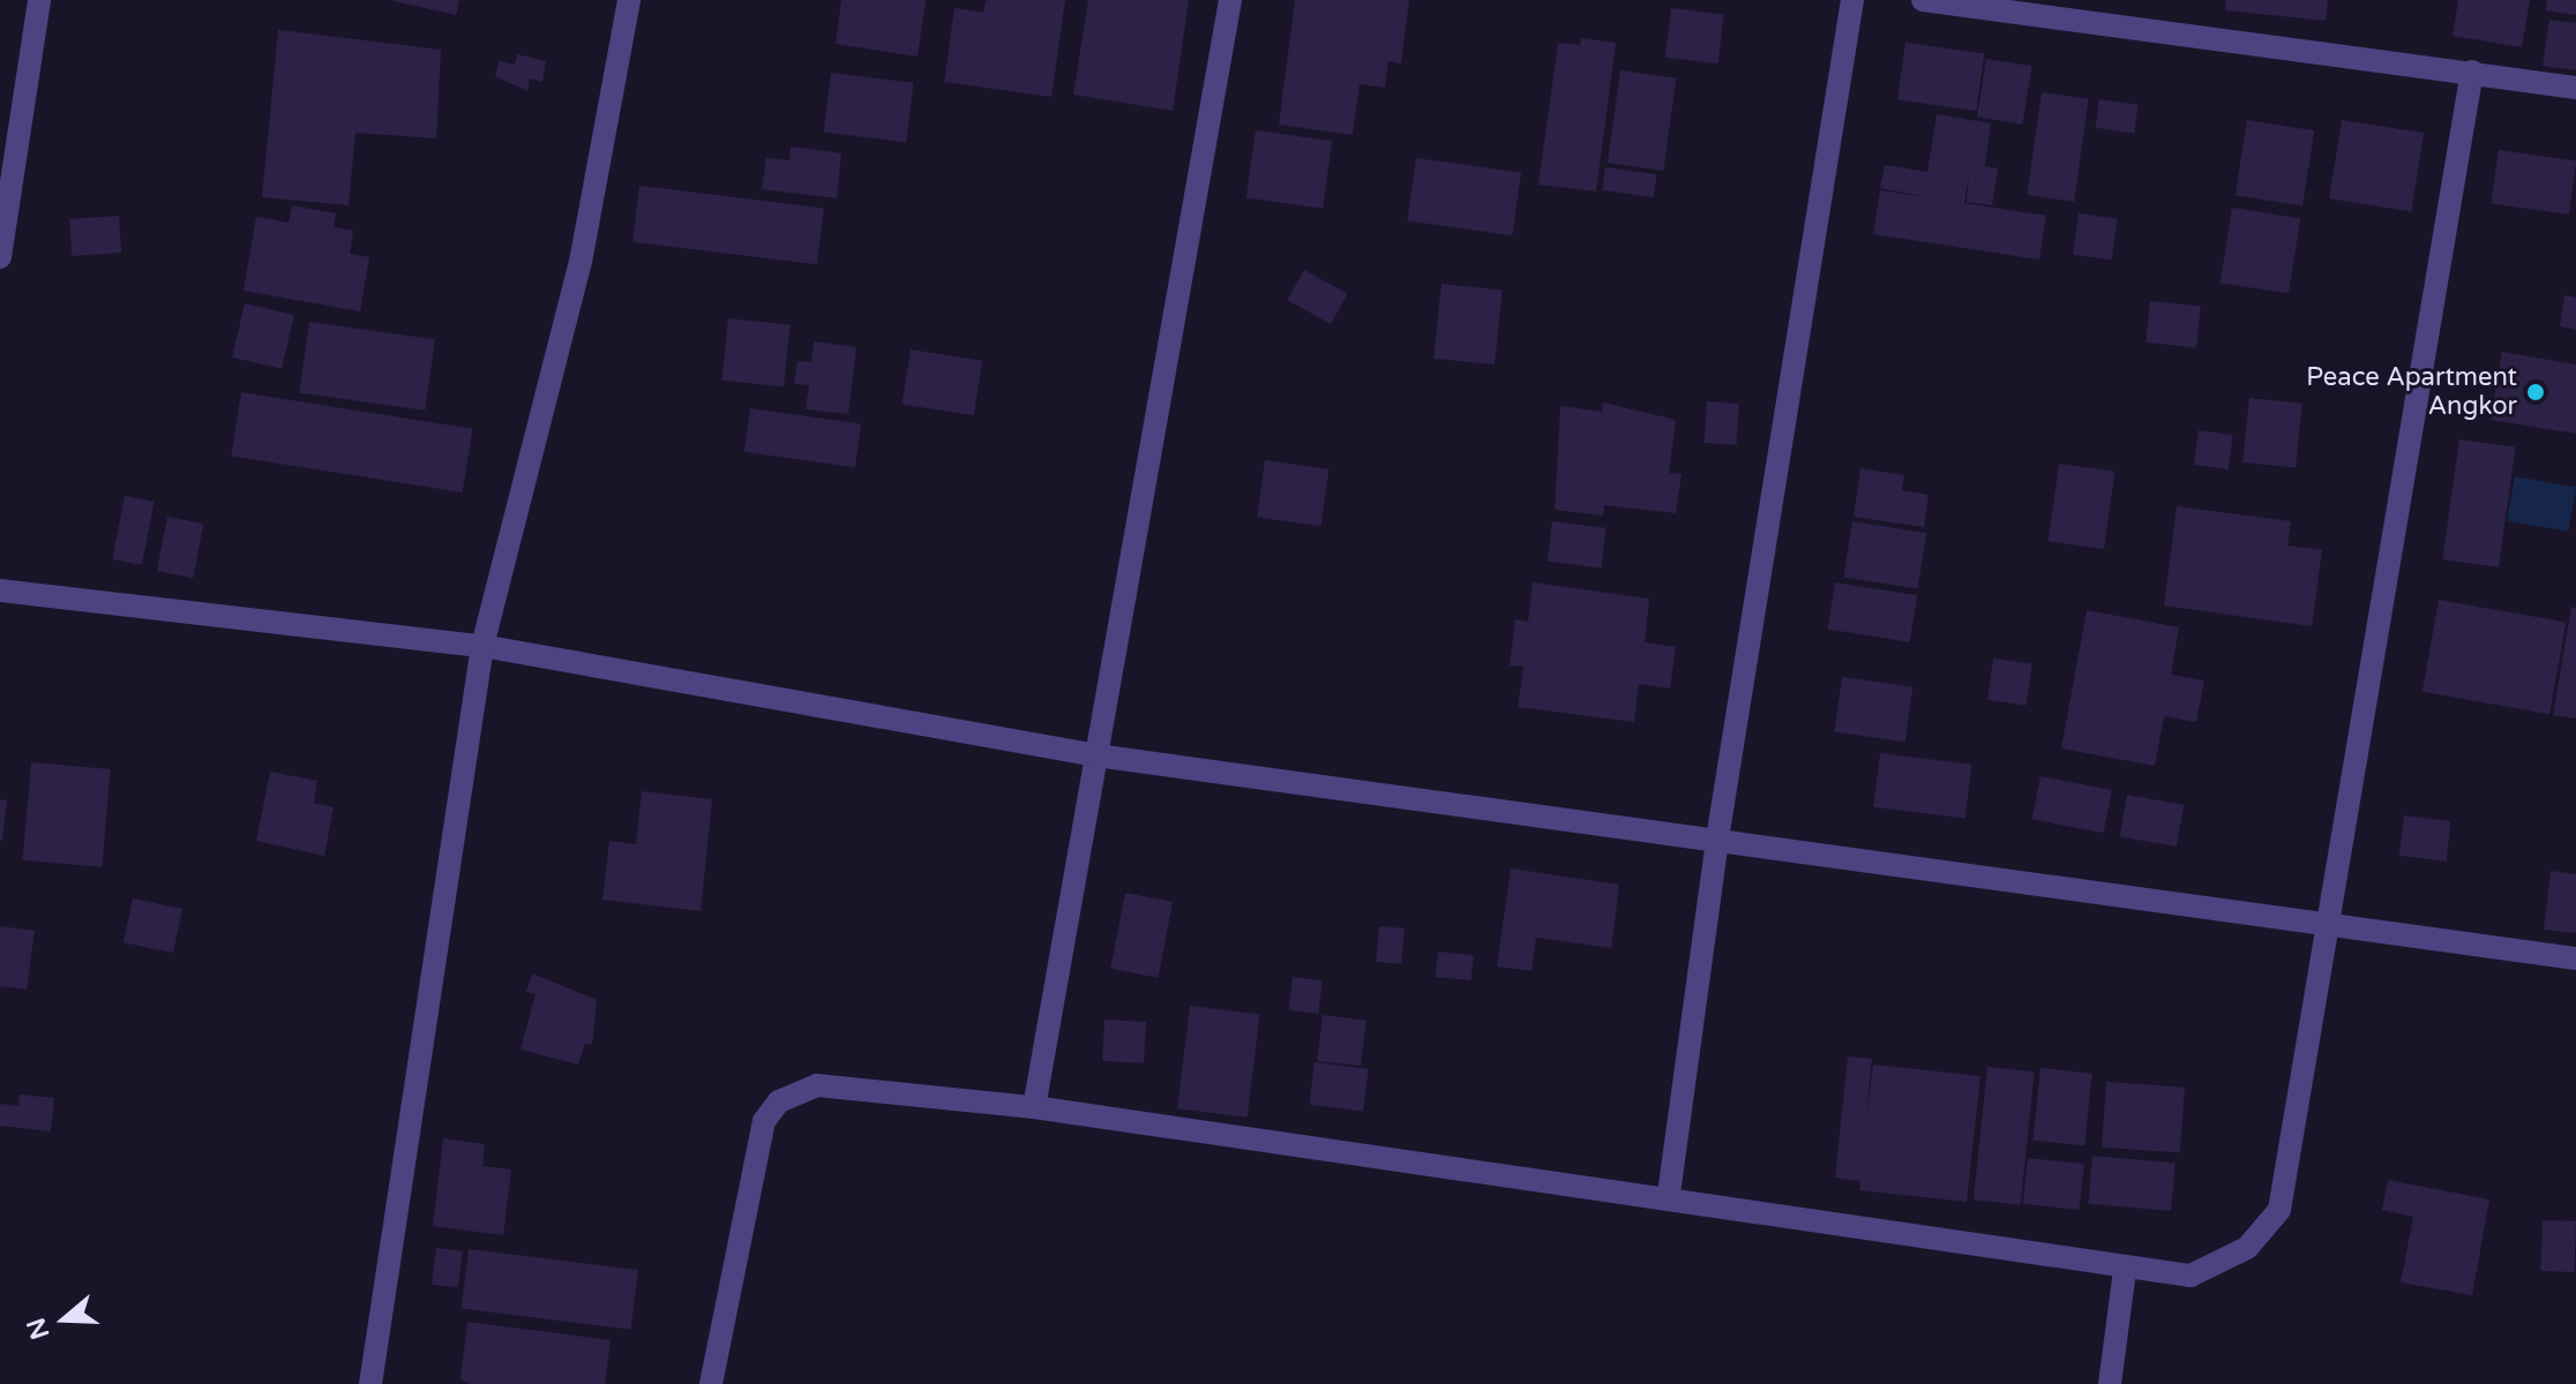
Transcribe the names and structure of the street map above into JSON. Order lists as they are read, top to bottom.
{
  "places": ["Peace Apartment Angkor"],
  "north": "left"
}
